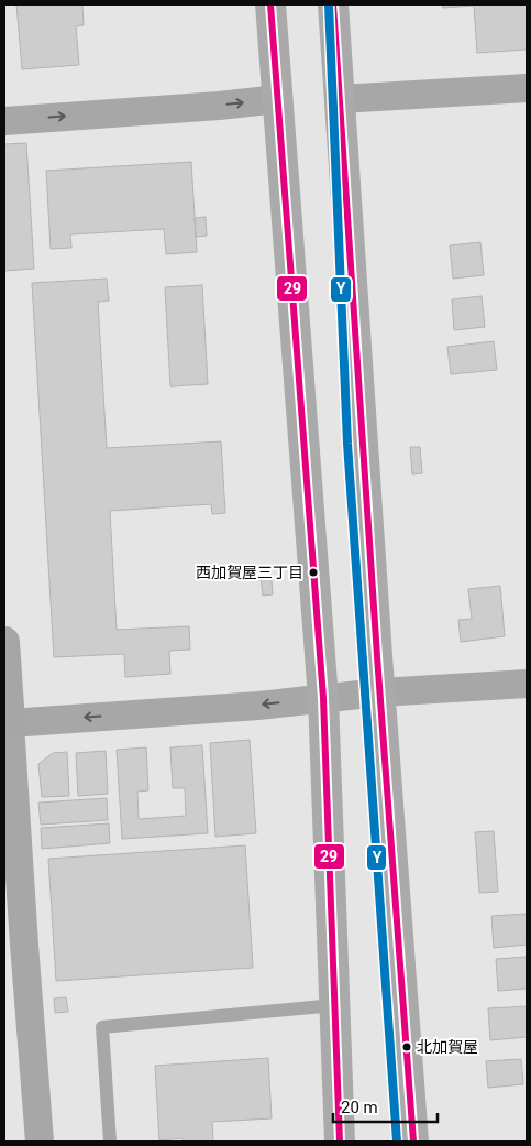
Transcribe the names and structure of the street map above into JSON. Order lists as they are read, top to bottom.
{
  "places": ["西加賀屋三丁目", "北加賀屋"],
  "lines": ["transit line Y", "transit line 29"],
  "scale_bar": "20 m"
}
